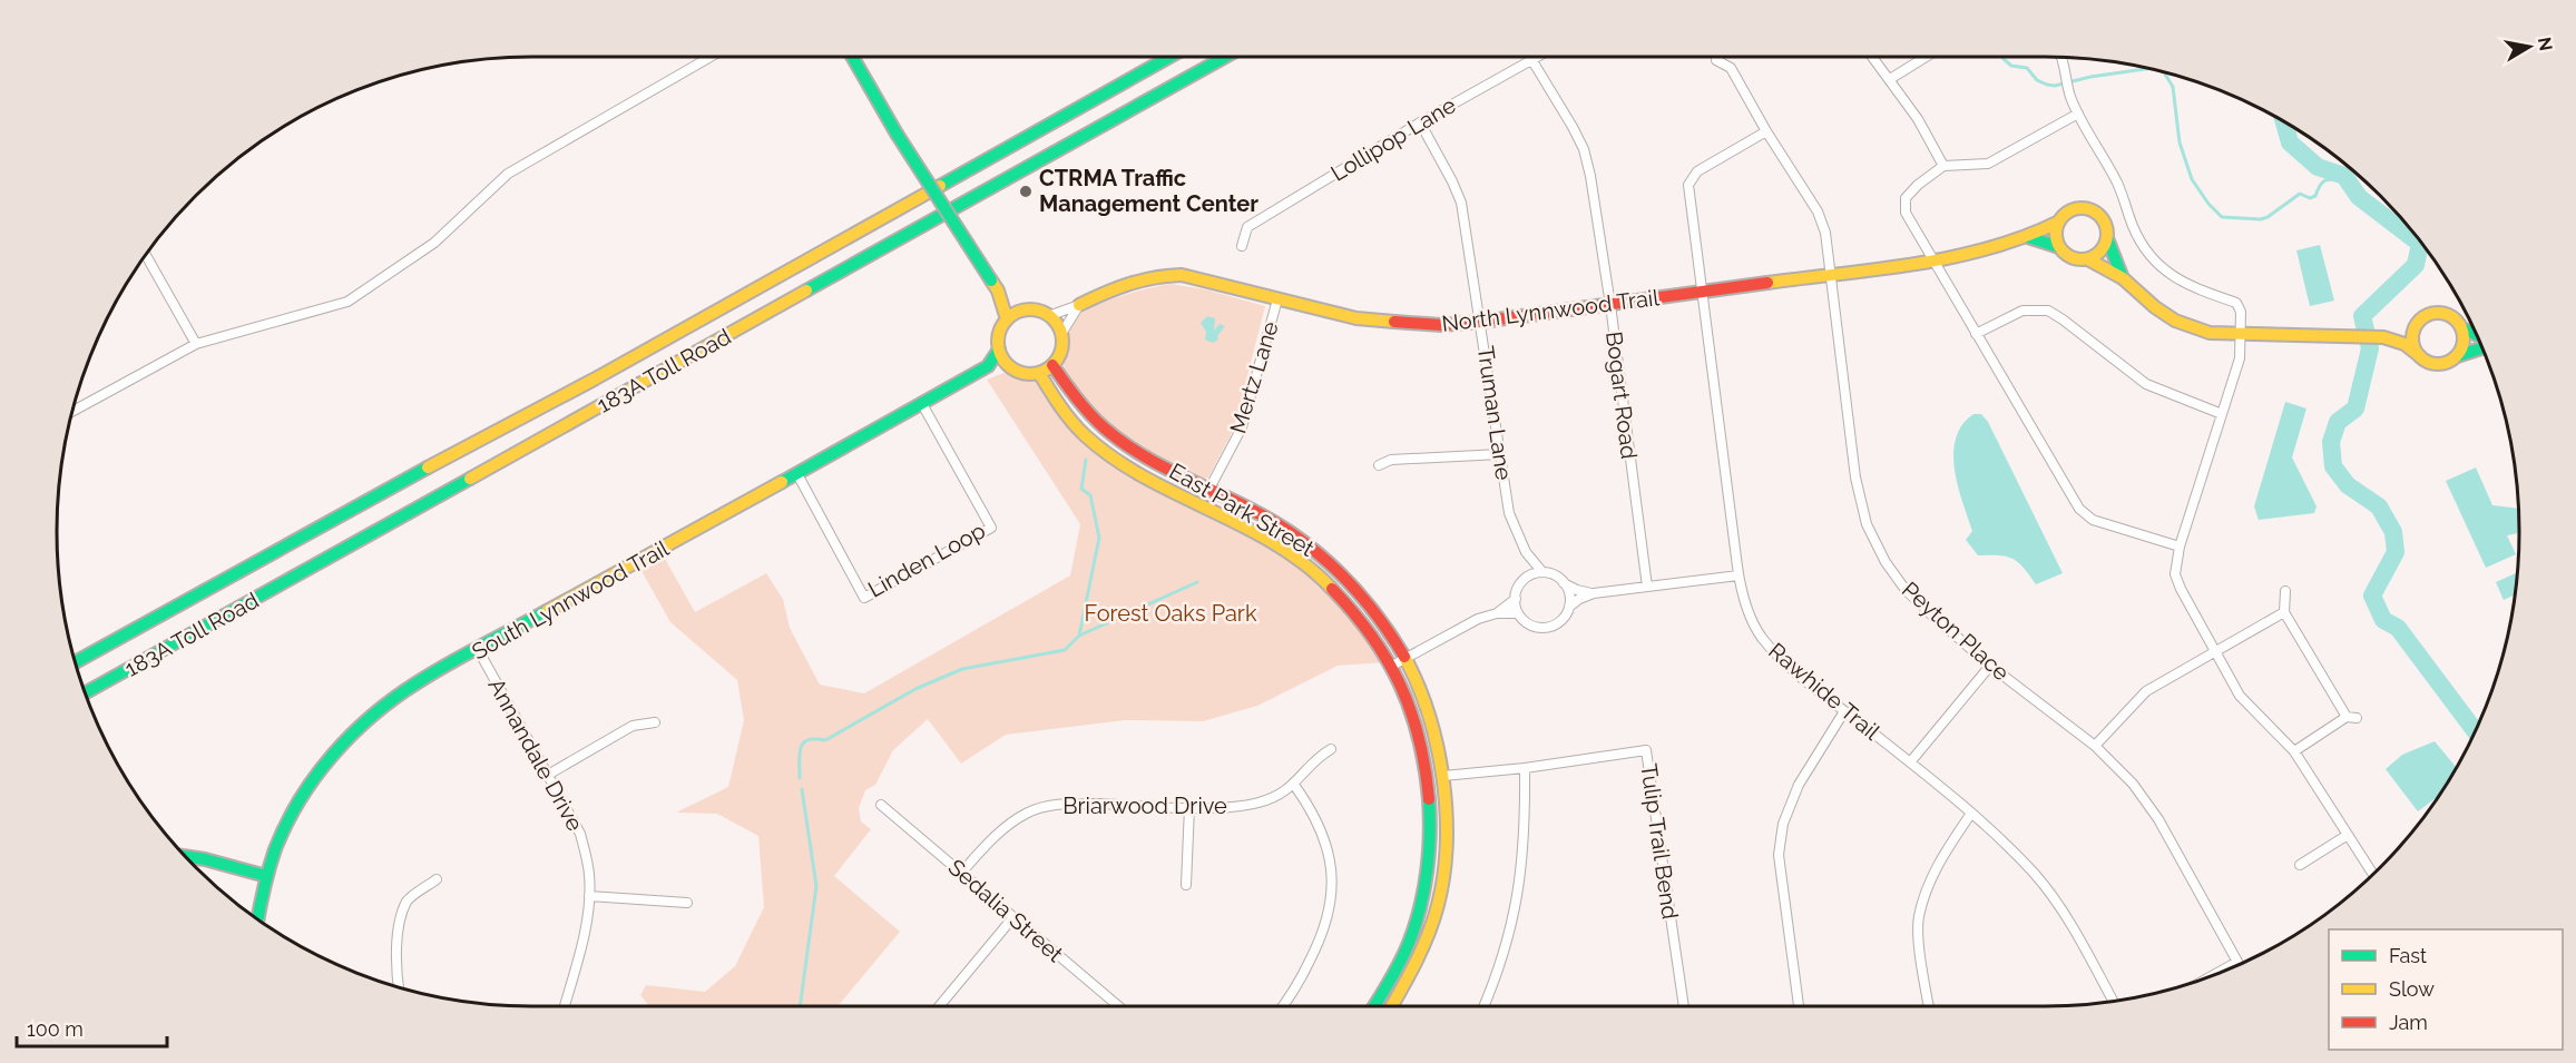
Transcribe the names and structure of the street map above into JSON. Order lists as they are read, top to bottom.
{
  "streets": {
    "main road": [
      "North Lynnwood Trail",
      "183A Toll Road",
      "East Park Street",
      "South Lynnwood Trail"
    ],
    "street": [
      "Lollipop Lane",
      "Mertz Lane",
      "Bogart Road",
      "Truman Lane",
      "Linden Loop",
      "Peyton Place",
      "Rawhide Trail",
      "Annandale Drive",
      "Briarwood Drive",
      "Tulip Trail Bend",
      "Sedalia Street"
    ]
  },
  "crossings": [
    ["Lollipop Lane", "Bogart Road"],
    ["Lollipop Lane", "Truman Lane"],
    ["North Lynnwood Trail", "Mertz Lane"],
    ["North Lynnwood Trail", "Bogart Road"],
    ["North Lynnwood Trail", "Truman Lane"],
    ["North Lynnwood Trail", "East Park Street"],
    ["North Lynnwood Trail", "South Lynnwood Trail"],
    ["North Lynnwood Trail", "Peyton Place"],
    ["North Lynnwood Trail", "Rawhide Trail"],
    ["Mertz Lane", "East Park Street"],
    ["East Park Street", "South Lynnwood Trail"],
    ["East Park Street", "Tulip Trail Bend"],
    ["Linden Loop", "South Lynnwood Trail"],
    ["South Lynnwood Trail", "Annandale Drive"],
    ["Peyton Place", "Rawhide Trail"],
    ["Briarwood Drive", "Sedalia Street"]
  ],
  "parks": ["Forest Oaks Park"],
  "places": ["CTRMA Traffic Management Center"],
  "legend": ["Fast", "Slow", "Jam"],
  "scale_bar": "100 m",
  "north": "right"
}
